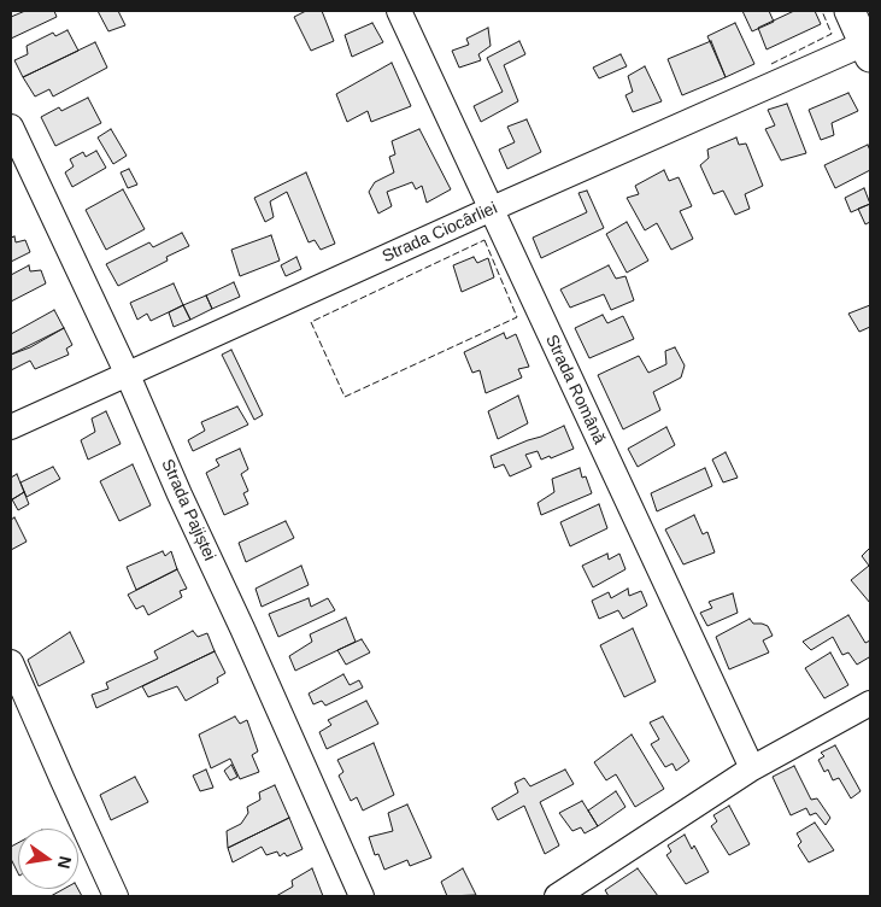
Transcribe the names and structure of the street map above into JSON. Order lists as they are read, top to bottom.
{
  "streets": {
    "street": ["Strada Ciocârliei", "Strada Română", "Strada Pajiștei"]
  },
  "crossings": [
    ["Strada Ciocârliei", "Strada Română"],
    ["Strada Ciocârliei", "Strada Pajiștei"]
  ],
  "north": "right"
}
